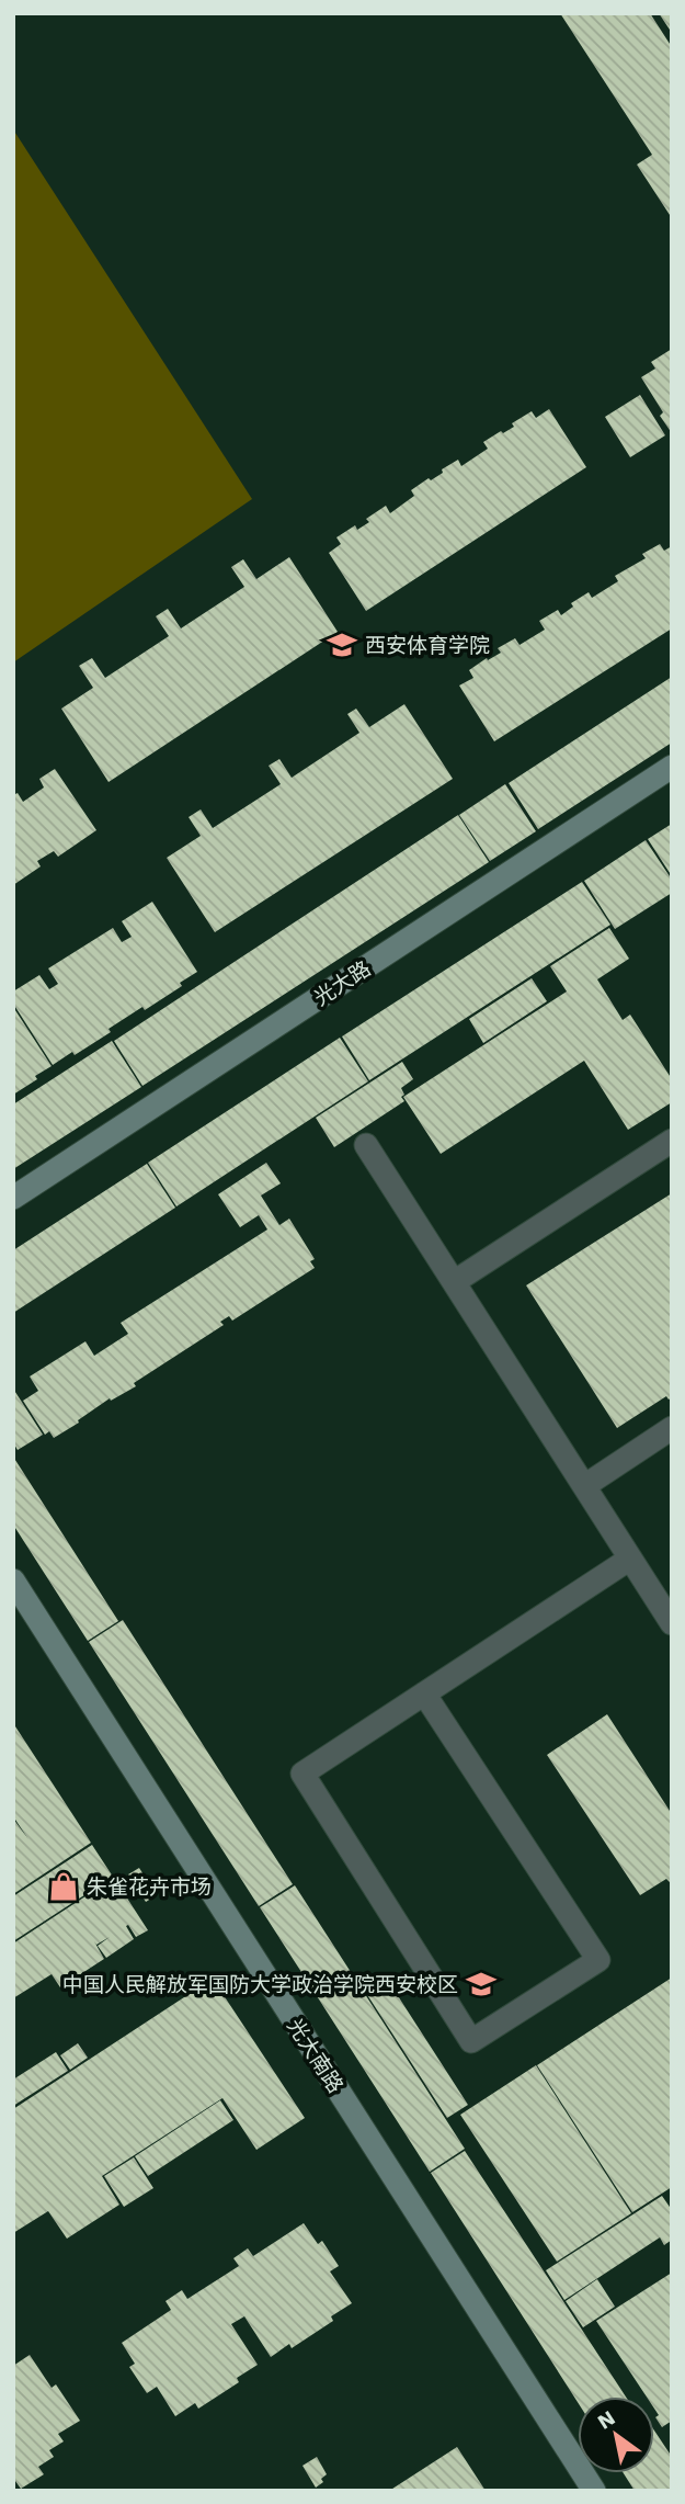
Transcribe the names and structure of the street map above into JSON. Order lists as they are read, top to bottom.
{
  "streets": {
    "street": ["光大路", "光大南路"]
  },
  "places": {
    "school or university": ["西安体育学院", "中国人民解放军国防大学政治学院西安校区"],
    "shop": ["朱雀花卉市场"]
  },
  "north": "top left"
}
